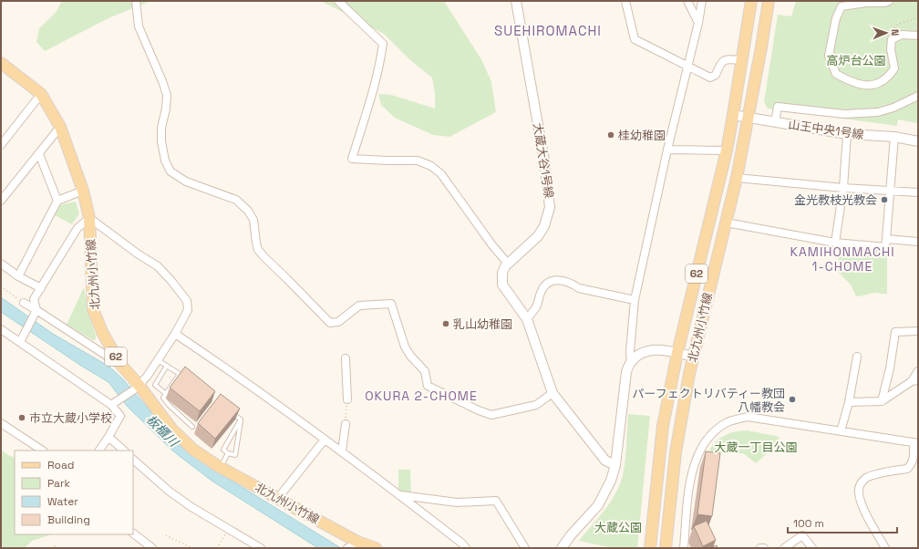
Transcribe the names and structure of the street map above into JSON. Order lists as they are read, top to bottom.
{
  "streets": {
    "main road": ["62", "北九州小竹線"],
    "street": ["山王中央1号線", "大蔵大谷1号線"]
  },
  "crossings": [
    ["山王中央1号線", "北九州小竹線"]
  ],
  "districts": ["SUEHIROMACHI", "KAMIHONMACHI 1-CHOME", "OKURA 2-CHOME"],
  "water": ["板櫃川"],
  "parks": ["高炉台公園", "大蔵一丁目公園", "大蔵公園"],
  "places": [
    "桂幼稚園",
    "金光教枝光教会",
    "乳山幼稚園",
    "パーフェクトリバティー教団 八幡教会",
    "市立大蔵小学校"
  ],
  "legend": [
    "Road",
    "Park",
    "Water",
    "Building"
  ],
  "scale_bar": "100 m",
  "north": "right"
}
